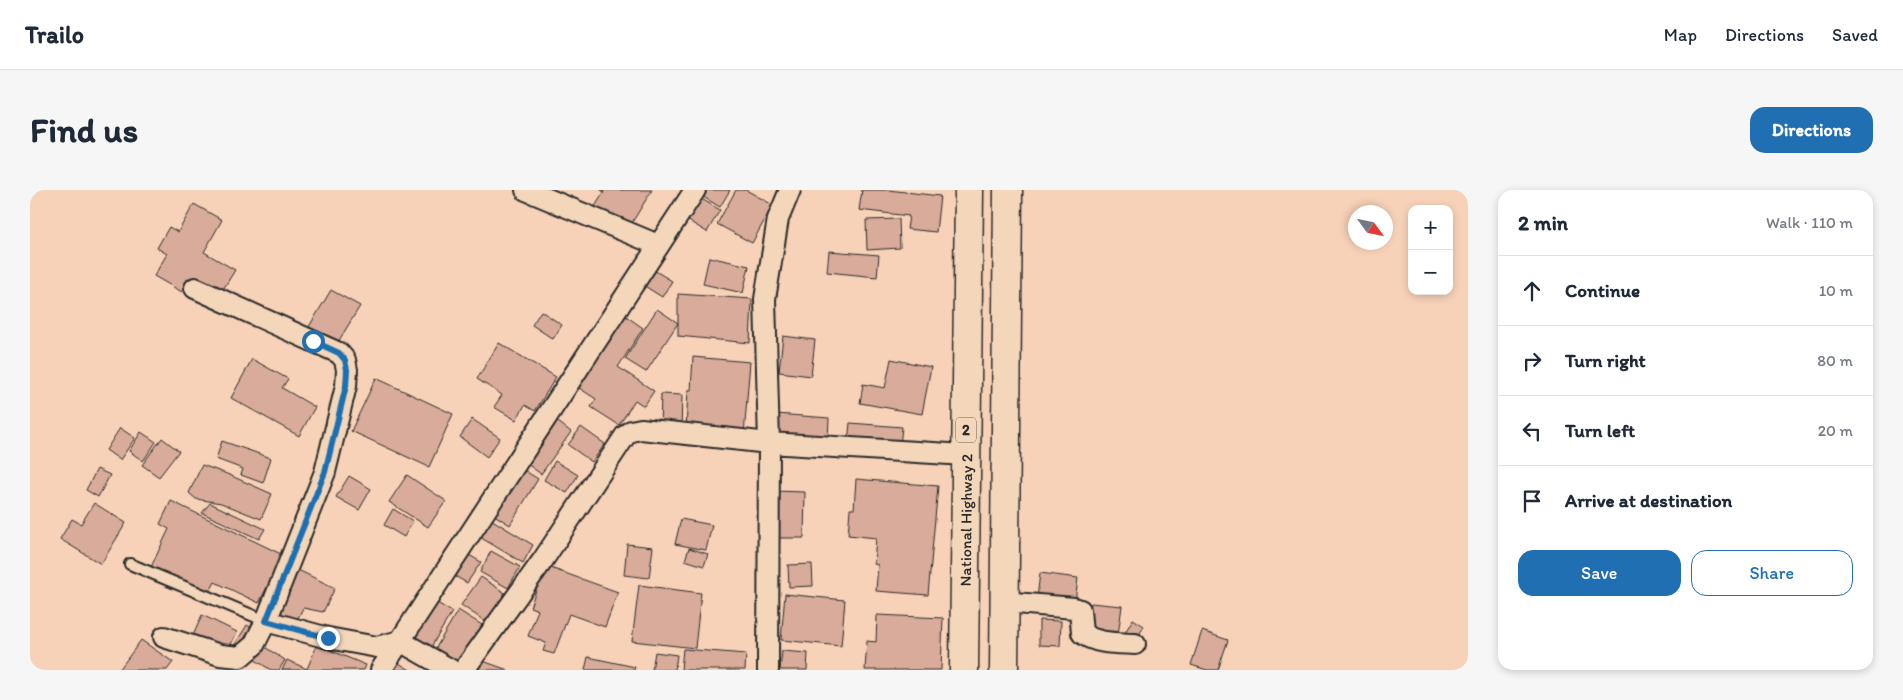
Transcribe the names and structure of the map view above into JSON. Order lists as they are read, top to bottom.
{
  "streets": {
    "highway": ["2", "National Highway 2"]
  },
  "north": "bottom right",
  "page": {
    "header": "Trailo",
    "nav": ["Map", "Directions", "Saved"],
    "buttons": [
      "Directions",
      ["Save", "Share"]
    ],
    "title": "Find us",
    "heading": ["2 min", "Walk · 110 m"],
    "map_buttons": ["+", "−"],
    "list": [
      ["Continue", "10 m"],
      ["Turn right", "80 m"],
      ["Turn left", "20 m"],
      "Arrive at destination"
    ]
  }
}
